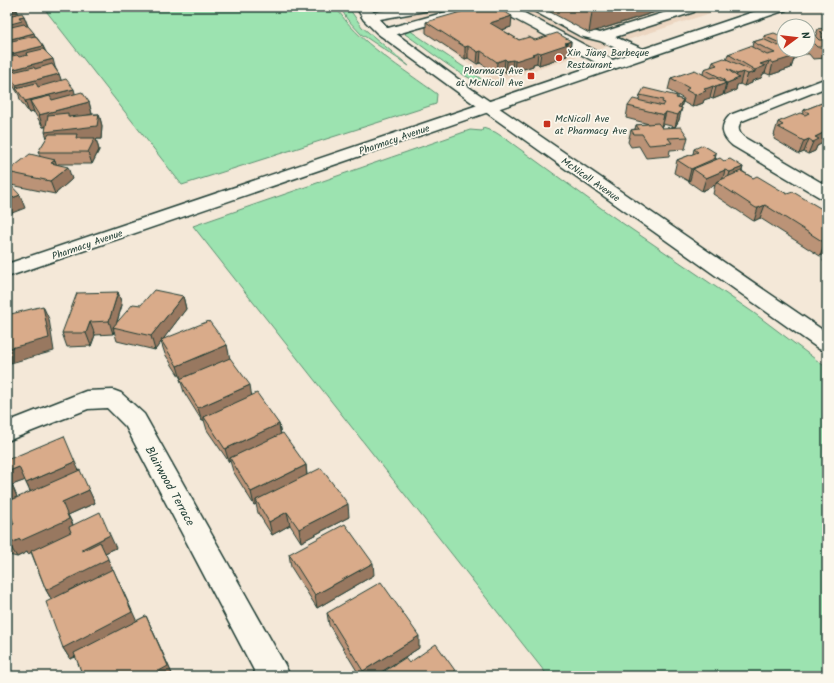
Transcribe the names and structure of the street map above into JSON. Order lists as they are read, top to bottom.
{
  "streets": {
    "street": ["Pharmacy Avenue", "McNicoll Avenue", "Blairwood Terrace"]
  },
  "crossings": [
    ["Pharmacy Avenue", "McNicoll Avenue"]
  ],
  "places": {
    "other": ["Xin Jiang Barbeque Restaurant"],
    "transit": ["Pharmacy Ave at McNicoll Ave", "McNicoll Ave at Pharmacy Ave"]
  },
  "north": "right"
}
